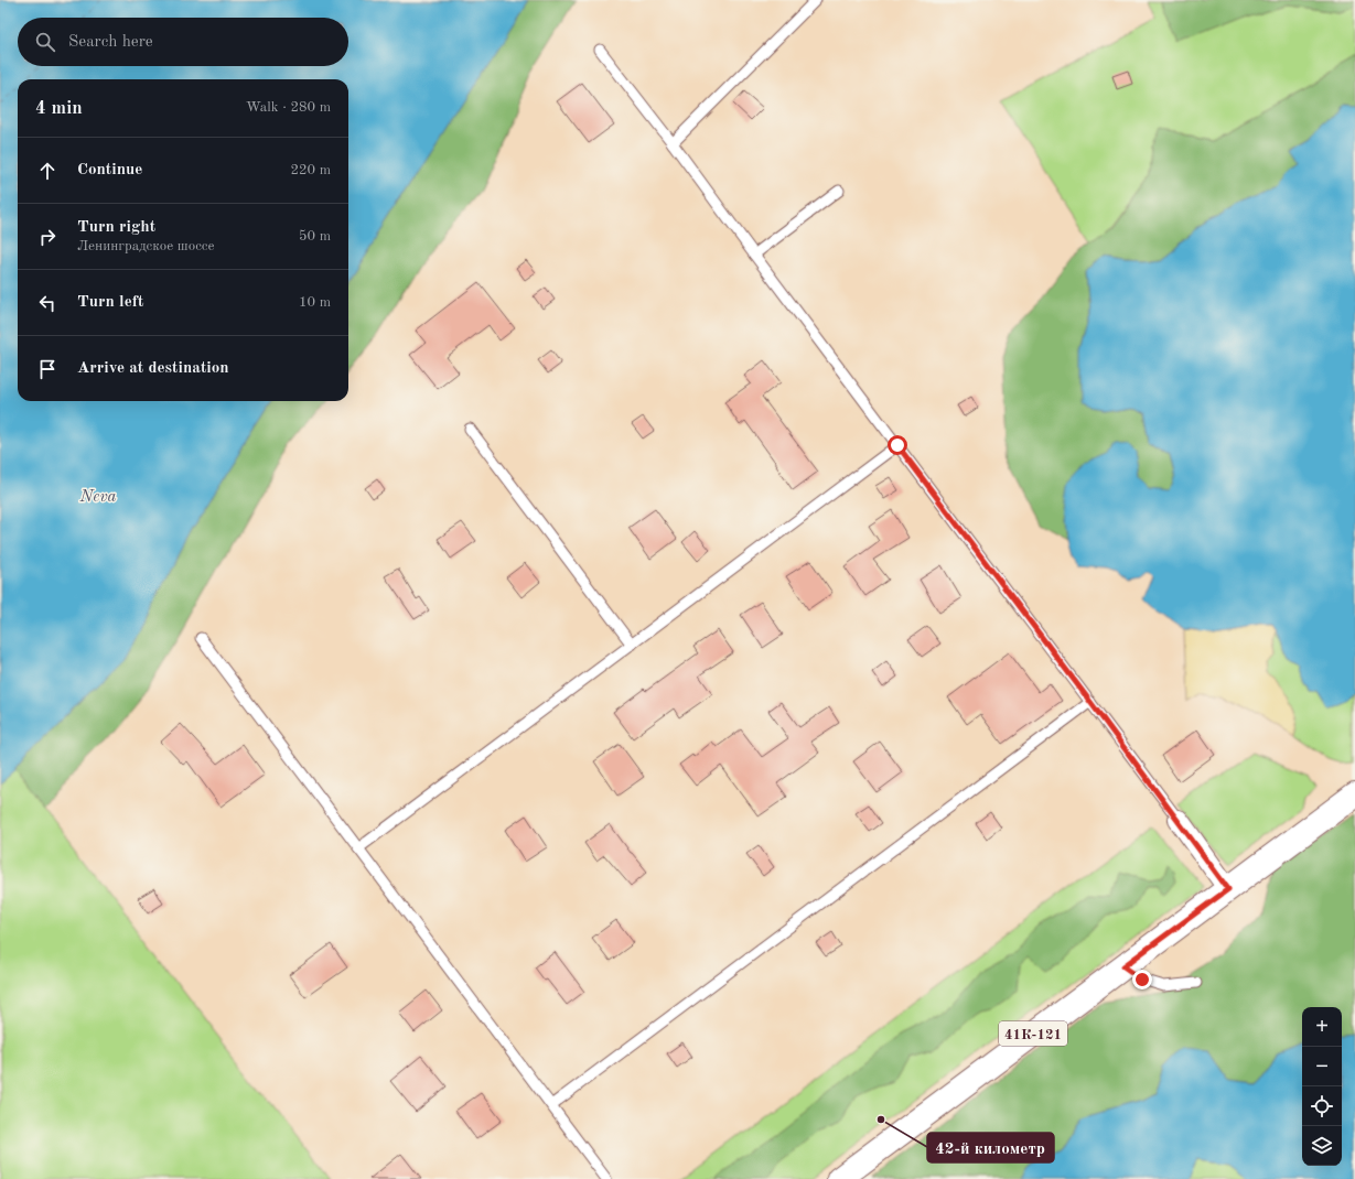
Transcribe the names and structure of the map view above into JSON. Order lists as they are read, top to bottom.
{
  "streets": {
    "main road": ["41К-121"]
  },
  "water": ["Neva"],
  "places": ["42-й километр"],
  "page": {
    "search": "Search here",
    "heading": ["4 min", "Walk · 280 m"],
    "list": [
      ["Continue", "220 m"],
      ["Turn right", "Ленинградское шоссе", "50 m"],
      ["Turn left", "10 m"],
      "Arrive at destination"
    ],
    "map_buttons": ["+", "−"]
  }
}
